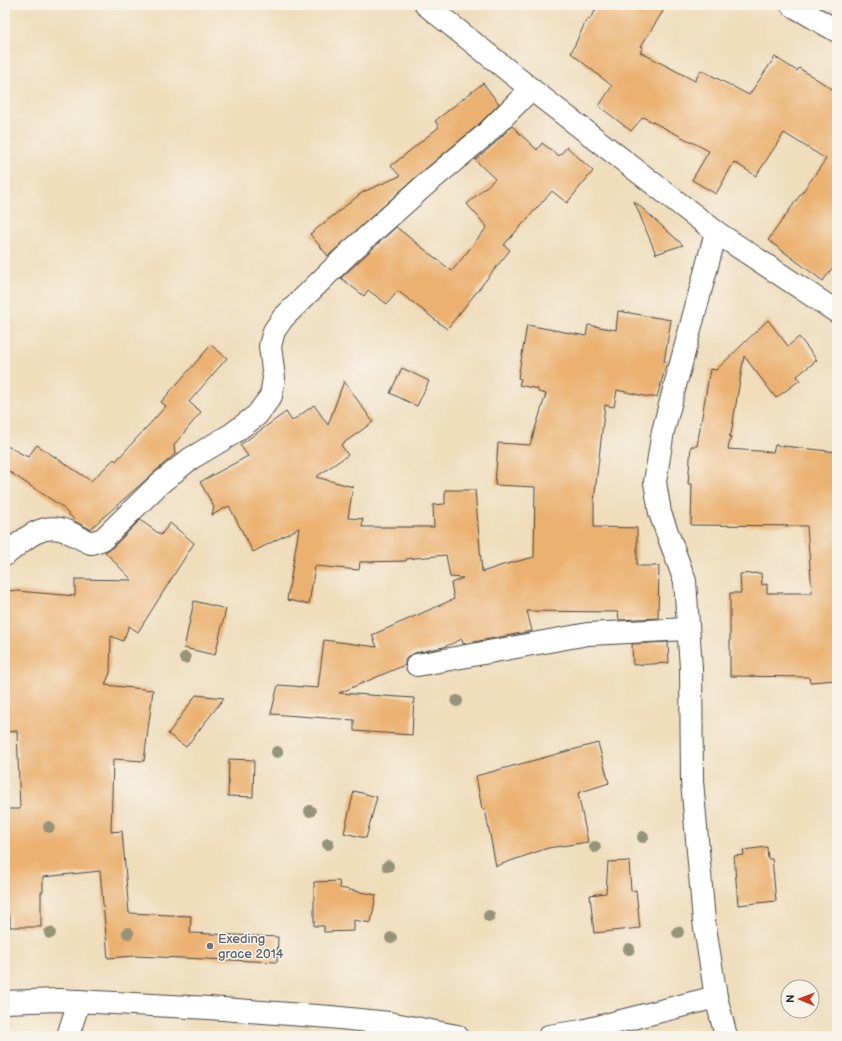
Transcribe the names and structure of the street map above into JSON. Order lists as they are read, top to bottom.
{
  "places": ["Exeding grace 2014"],
  "north": "left"
}
